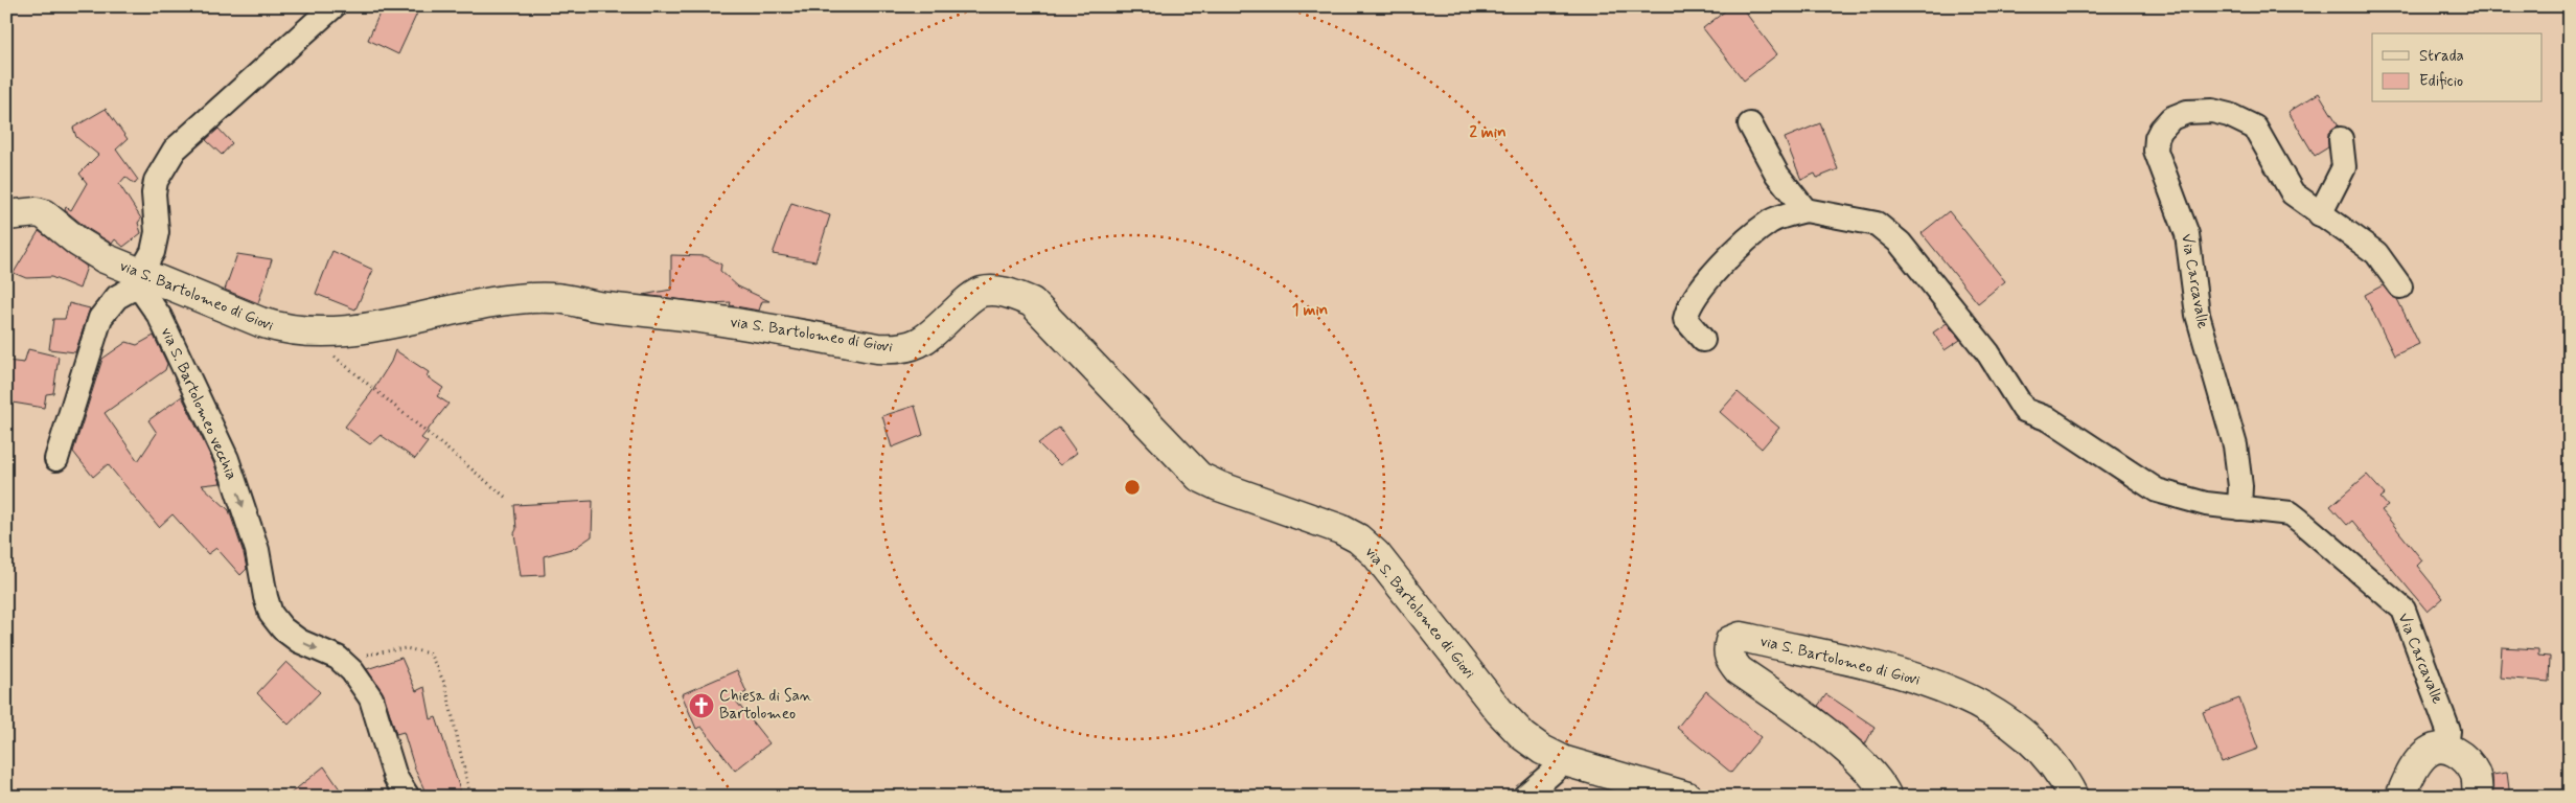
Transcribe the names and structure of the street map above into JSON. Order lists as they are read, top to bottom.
{
  "streets": {
    "street": ["Via Carcavalle", "via S. Bartolomeo di Giovi", "via S. Bartolomeo vecchia"]
  },
  "crossings": [
    ["via S. Bartolomeo di Giovi", "via S. Bartolomeo vecchia"]
  ],
  "one_way": ["via S. Bartolomeo vecchia"],
  "places": {
    "church": ["Chiesa di San Bartolomeo"]
  },
  "legend": ["Strada", "Edificio"],
  "rings": ["2 min", "1 min"]
}
